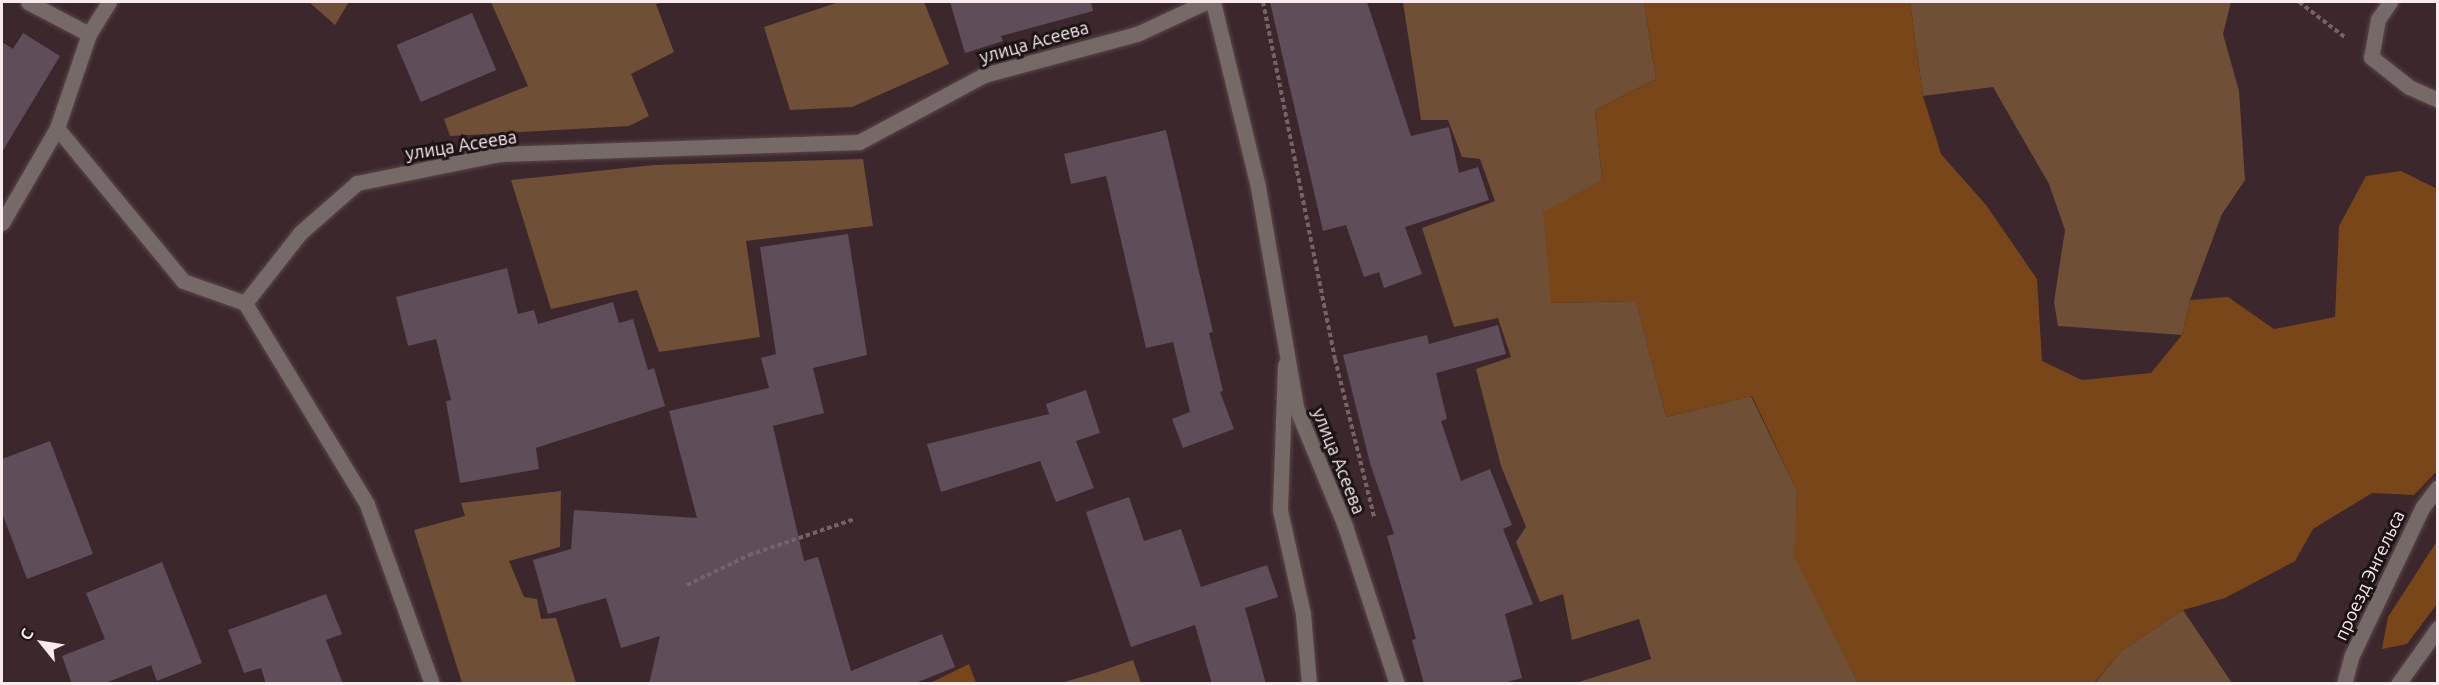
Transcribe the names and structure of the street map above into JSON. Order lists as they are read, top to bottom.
{
  "streets": {
    "street": ["улица Асеева", "проезд Энгельса"]
  },
  "north": "top left"
}
